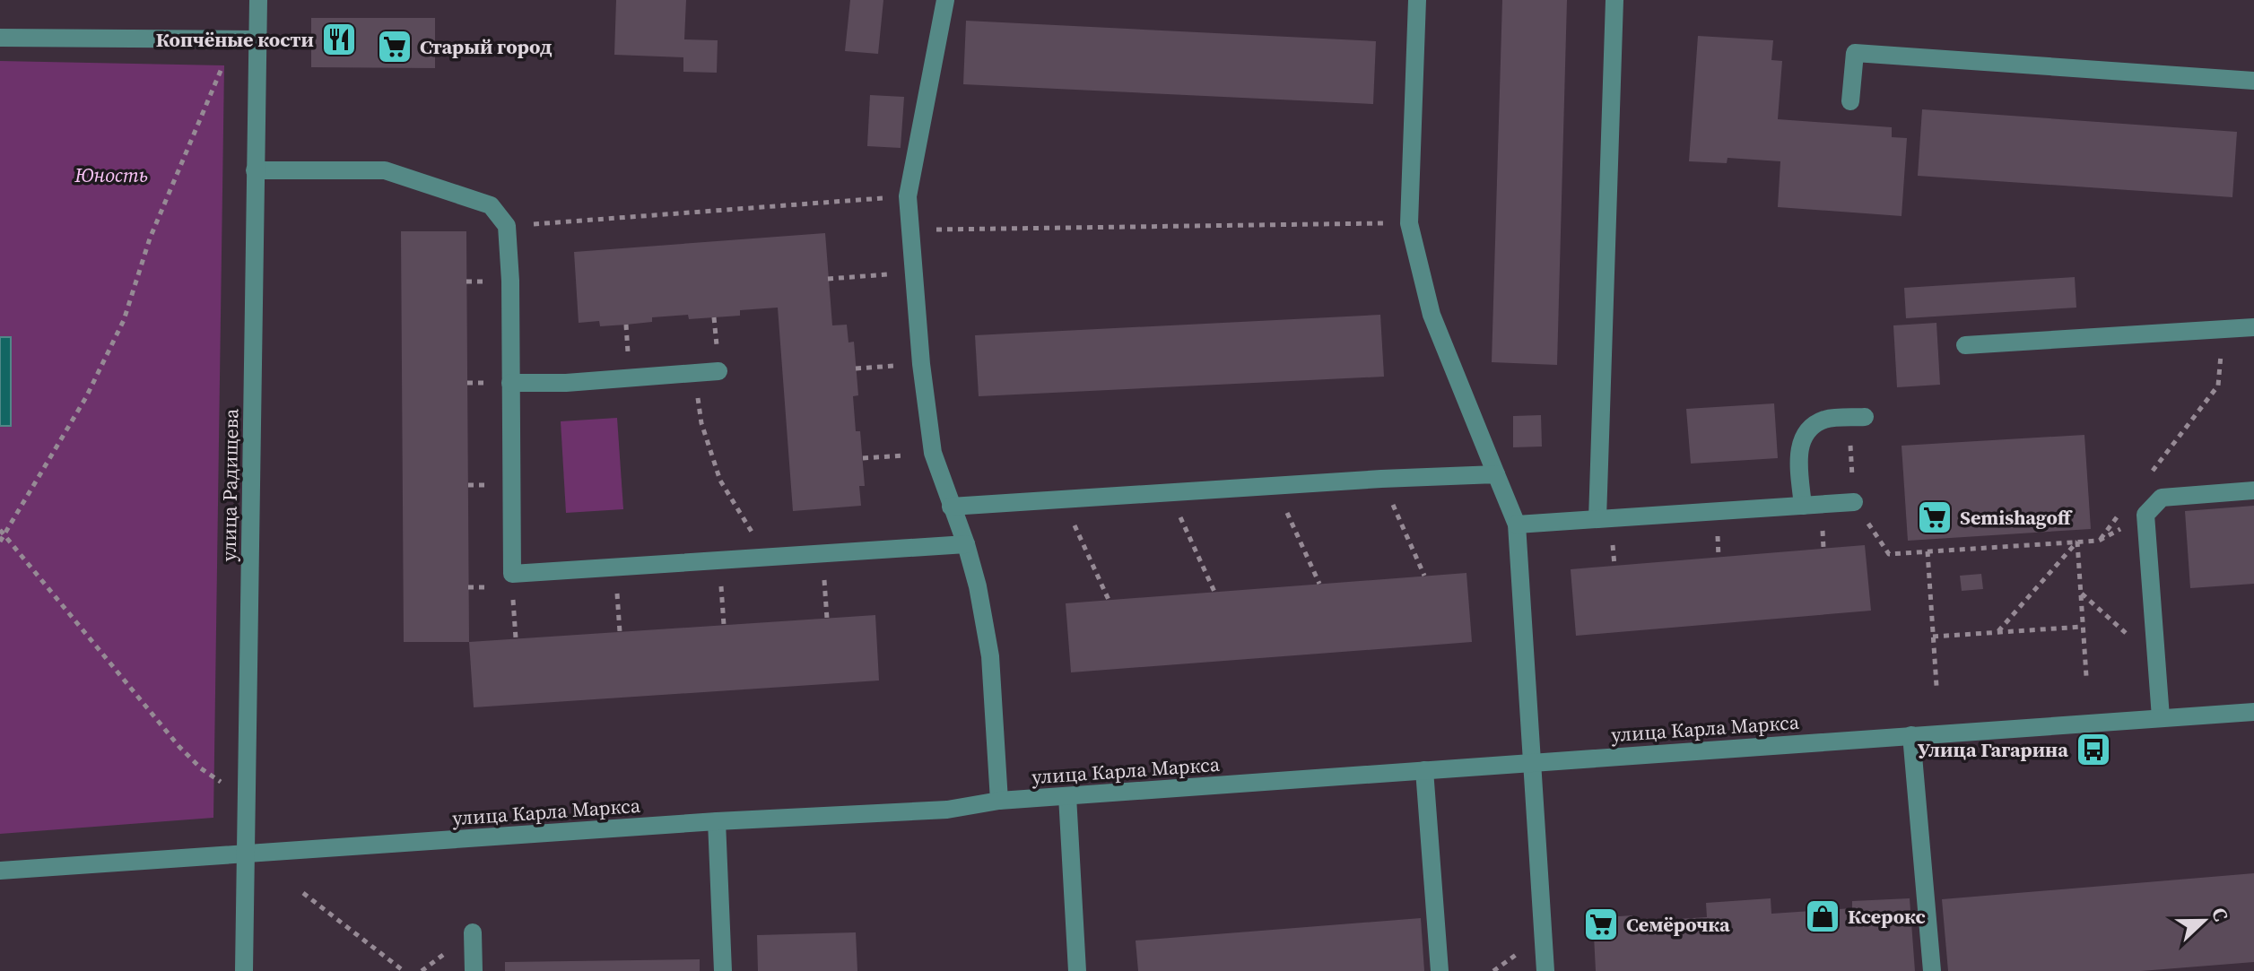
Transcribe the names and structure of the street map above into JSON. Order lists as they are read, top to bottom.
{
  "streets": {
    "street": ["улица Радищева", "улица Карла Маркса"]
  },
  "crossings": [
    ["улица Радищева", "улица Карла Маркса"]
  ],
  "parks": ["Юность"],
  "places": {
    "restaurant": ["Копчёные кости"],
    "supermarket": ["Старый город", "Semishagoff", "Семёрочка"],
    "bus stop": ["Улица Гагарина"],
    "shop": ["Ксерокс"]
  },
  "north": "right"
}
